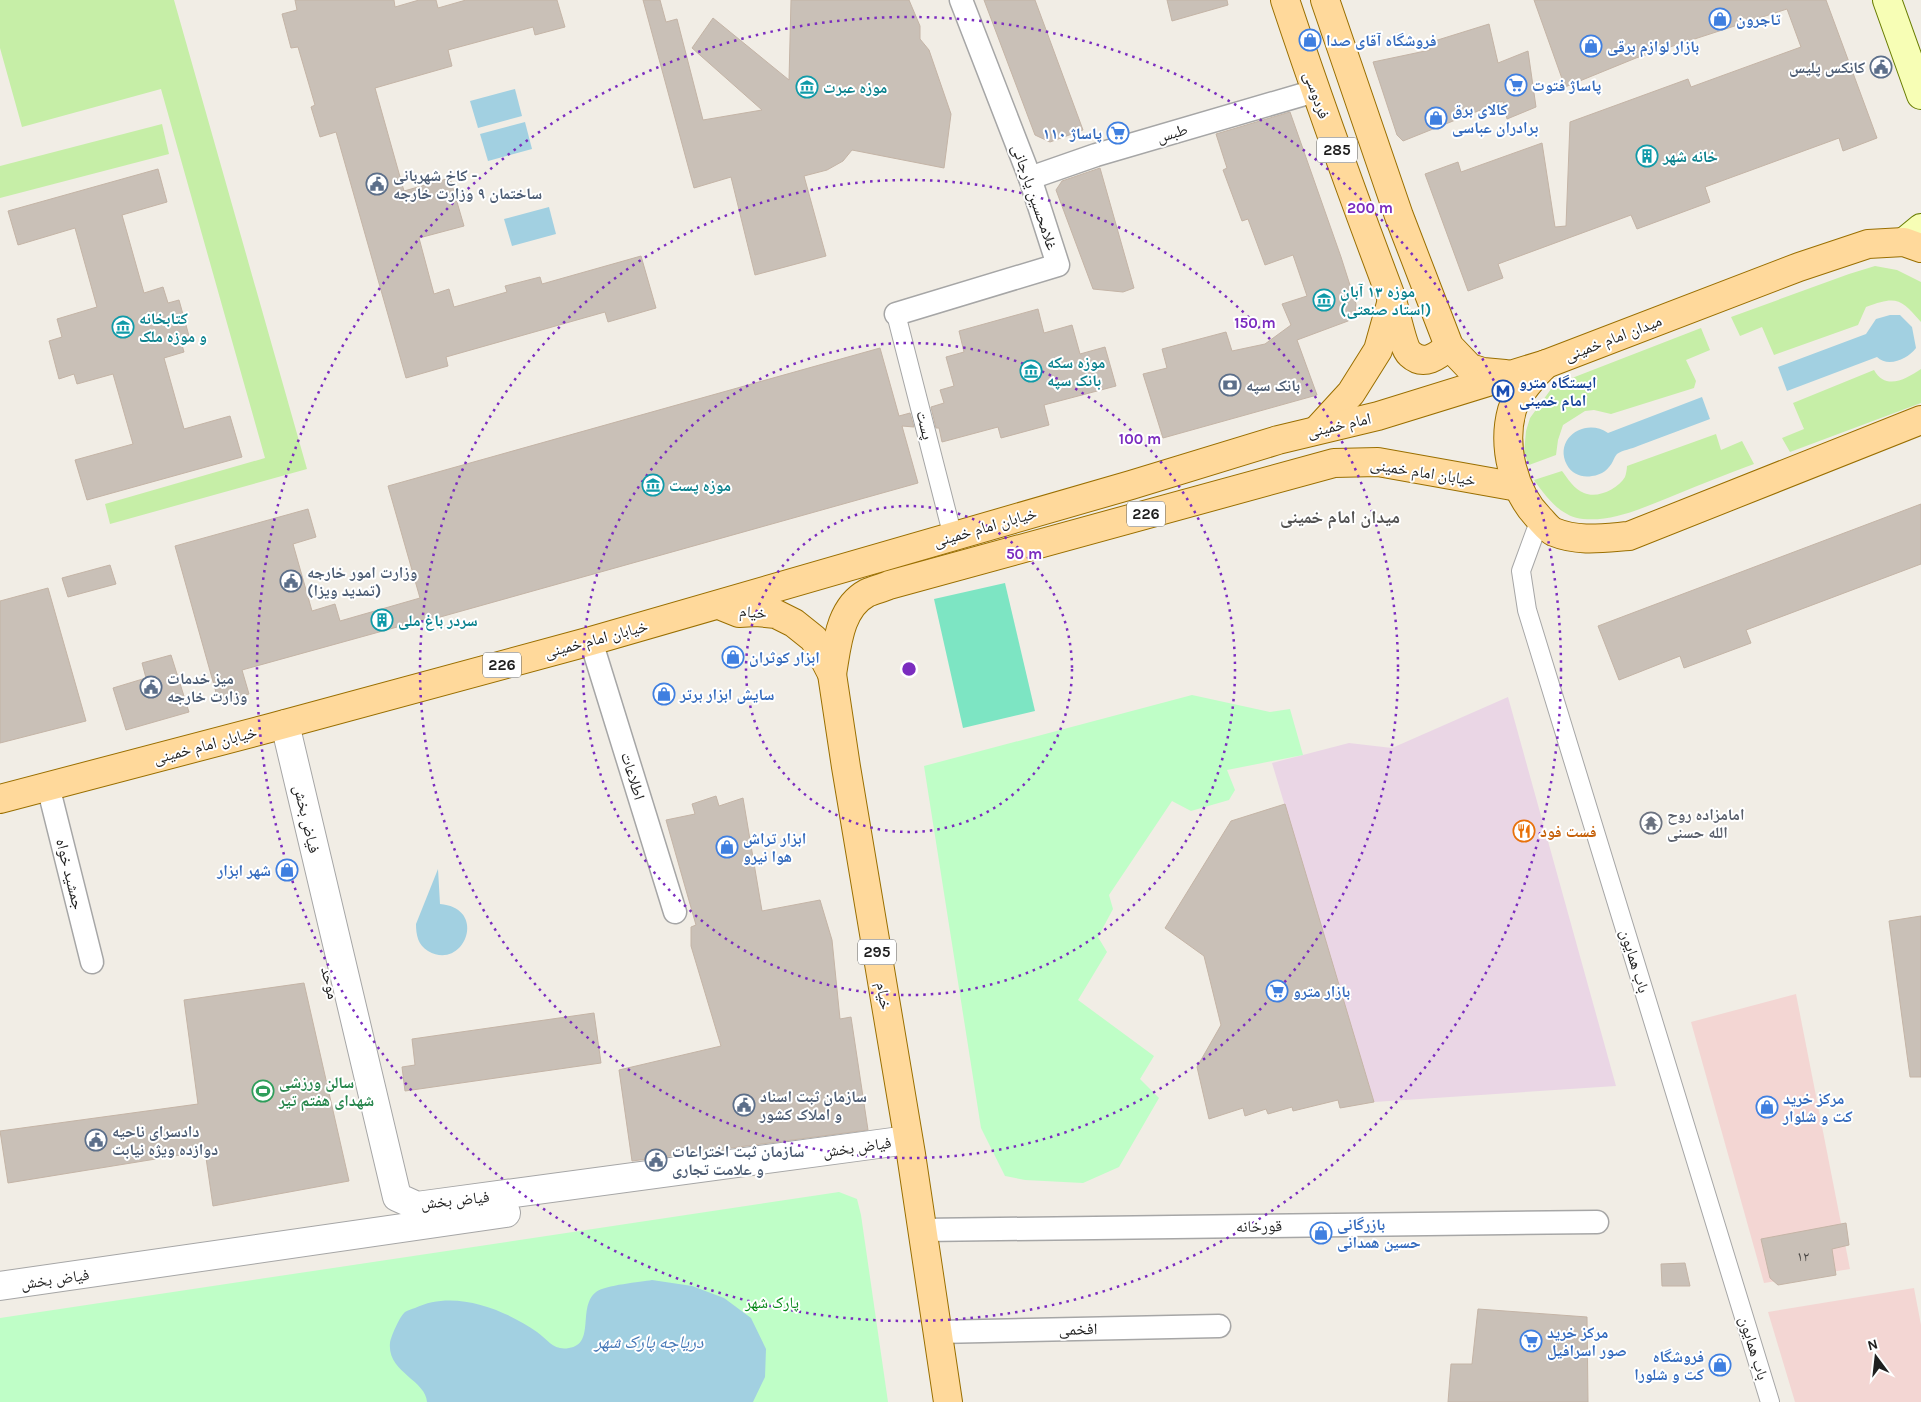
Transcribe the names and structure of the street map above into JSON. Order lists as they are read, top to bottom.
{
  "streets": {
    "main road": [
      "فردوسی",
      "285",
      "میدان امام خمینی",
      "امام خمینی",
      "خیابان امام خمینی",
      "226",
      "خیام",
      "295"
    ],
    "street": [
      "طبس",
      "غلامحسین یارجانی",
      "پست",
      "اطلاعات",
      "فیاض بخش",
      "جمشید خواه",
      "باب همایون",
      "موحد",
      "قورخانه",
      "افخمی"
    ]
  },
  "crossings": [
    ["فردوسی", "طبس"],
    ["فردوسی", "285"],
    ["طبس", "غلامحسین یارجانی"],
    ["285", "امام خمینی"],
    ["غلامحسین یارجانی", "پست"],
    ["میدان امام خمینی", "امام خمینی"],
    ["میدان امام خمینی", "خیابان امام خمینی"],
    ["میدان امام خمینی", "باب همایون"],
    ["پست", "خیابان امام خمینی"],
    ["امام خمینی", "خیابان امام خمینی"],
    ["خیابان امام خمینی", "خیام"],
    ["خیابان امام خمینی", "اطلاعات"],
    ["خیابان امام خمینی", "فیاض بخش"],
    ["خیابان امام خمینی", "جمشید خواه"],
    ["خیابان امام خمینی", "موحد"],
    ["خیام", "فیاض بخش"],
    ["خیام", "قورخانه"],
    ["خیام", "افخمی"],
    ["فیاض بخش", "موحد"]
  ],
  "districts": ["میدان امام خمینی"],
  "water": ["دریاچه پارک شهر"],
  "parks": ["پارک شهر"],
  "places": {
    "shop": [
      "تاجرون",
      "فروشگاه آقای صدا",
      "بازار لوازم برقی",
      "کالاى برق برادران عباسى",
      "ابزار کوثران",
      "سایش ابزار برتر",
      "ابزار تراش هوا نیرو",
      "شهر ابزار",
      "مرکز خرید کت و شلوار",
      "بازرگانی حسین همدانی",
      "فروشگاه کت و شلورا"
    ],
    "public building": [
      "کانکس پلیس",
      "کاخ شهربانی - ساختمان ۹ وزارت خارجه",
      "وزارت امور خارجه (تمدید ویزا)",
      "میز خدمات وزارت خارجه",
      "سازمان ثبت اسناد و املاک کشور",
      "دادسرای ناحیه دوازده ویژه نیابت",
      "سازمان ثبت اختراعات و علامت تجاری"
    ],
    "supermarket": [
      "پاساژ فتوت",
      "پاساژ ۱۱۰",
      "بازار مترو",
      "مرکز خرید صور اسرافیل"
    ],
    "museum": [
      "موزه عبرت",
      "موزه ۱۳ آبان (استاد صنعتی)",
      "کتابخانه و موزه ملک",
      "موزه سکه بانک سپه",
      "موزه پست"
    ],
    "building": ["خانه شهر", "سردر باغ ملی"],
    "bank": ["بانک سپه"],
    "metro station": ["ایستگاه مترو امام خمینی"],
    "temple": ["امامزاده روح الله حسنی"],
    "restaurant": ["فست فود"],
    "sports": ["سالن ورزشی شهدای هفتم تیر"]
  },
  "house_numbers": ["۱۲"],
  "north": "top",
  "rings": [
    "200 m",
    "150 m",
    "100 m",
    "50 m"
  ]
}
